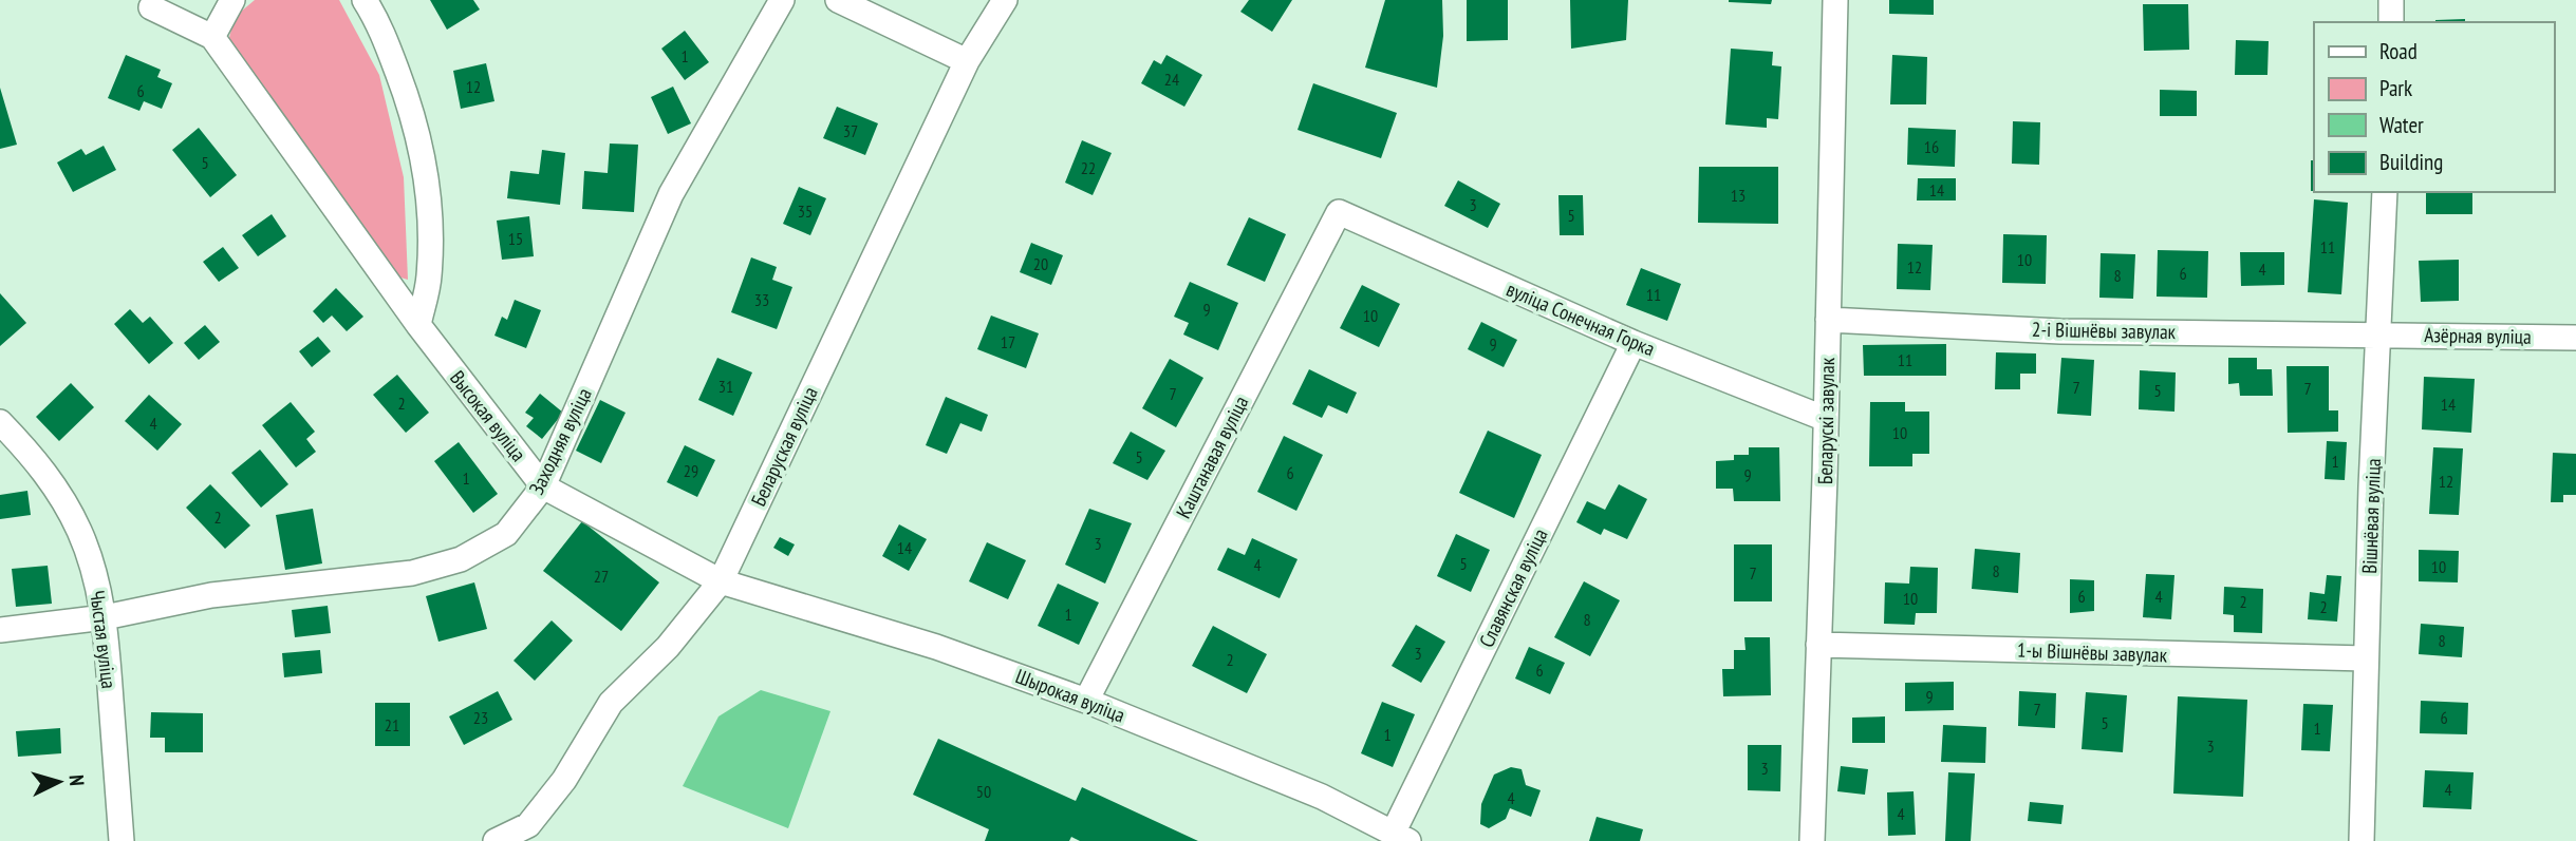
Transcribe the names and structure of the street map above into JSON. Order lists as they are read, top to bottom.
{
  "streets": {
    "street": [
      "вуліца Сонечная Горка",
      "2-і Вішнёвы завулак",
      "Азёрная вуліца",
      "Высокая вуліца",
      "Беларускі завулак",
      "Заходняя вуліца",
      "Беларуская вуліца",
      "Каштанавая вуліца",
      "Вішнёвая вуліца",
      "Славянская вуліца",
      "Чыстая вуліца",
      "1-ы Вішнёвы завулак",
      "Шырокая вуліца"
    ]
  },
  "crossings": [
    ["вуліца Сонечная Горка", "Беларускі завулак"],
    ["вуліца Сонечная Горка", "Каштанавая вуліца"],
    ["вуліца Сонечная Горка", "Славянская вуліца"],
    ["2-і Вішнёвы завулак", "Азёрная вуліца"],
    ["2-і Вішнёвы завулак", "Беларускі завулак"],
    ["2-і Вішнёвы завулак", "Вішнёвая вуліца"],
    ["Азёрная вуліца", "Вішнёвая вуліца"],
    ["Высокая вуліца", "Заходняя вуліца"],
    ["Высокая вуліца", "Беларуская вуліца"],
    ["Высокая вуліца", "Шырокая вуліца"],
    ["Беларускі завулак", "1-ы Вішнёвы завулак"],
    ["Заходняя вуліца", "Чыстая вуліца"],
    ["Беларуская вуліца", "Шырокая вуліца"],
    ["Каштанавая вуліца", "Шырокая вуліца"],
    ["Вішнёвая вуліца", "1-ы Вішнёвы завулак"],
    ["Славянская вуліца", "Шырокая вуліца"]
  ],
  "house_numbers": [
    "1",
    "24",
    "12",
    "6",
    "37",
    "16",
    "5",
    "22",
    "14",
    "13",
    "3",
    "35",
    "5",
    "15",
    "11",
    "10",
    "20",
    "12",
    "4",
    "6",
    "8",
    "11",
    "33",
    "9",
    "10",
    "17",
    "9",
    "11",
    "31",
    "7",
    "7",
    "5",
    "7",
    "2",
    "14",
    "4",
    "10",
    "5",
    "1",
    "29",
    "6",
    "9",
    "1",
    "12",
    "2",
    "3",
    "14",
    "5",
    "4",
    "10",
    "8",
    "7",
    "27",
    "6",
    "4",
    "10",
    "2",
    "2",
    "1",
    "8",
    "8",
    "3",
    "2",
    "6",
    "9",
    "7",
    "23",
    "6",
    "5",
    "21",
    "1",
    "1",
    "3",
    "3",
    "4",
    "50",
    "4",
    "4"
  ],
  "legend": [
    "Road",
    "Park",
    "Water",
    "Building"
  ],
  "north": "right"
}
